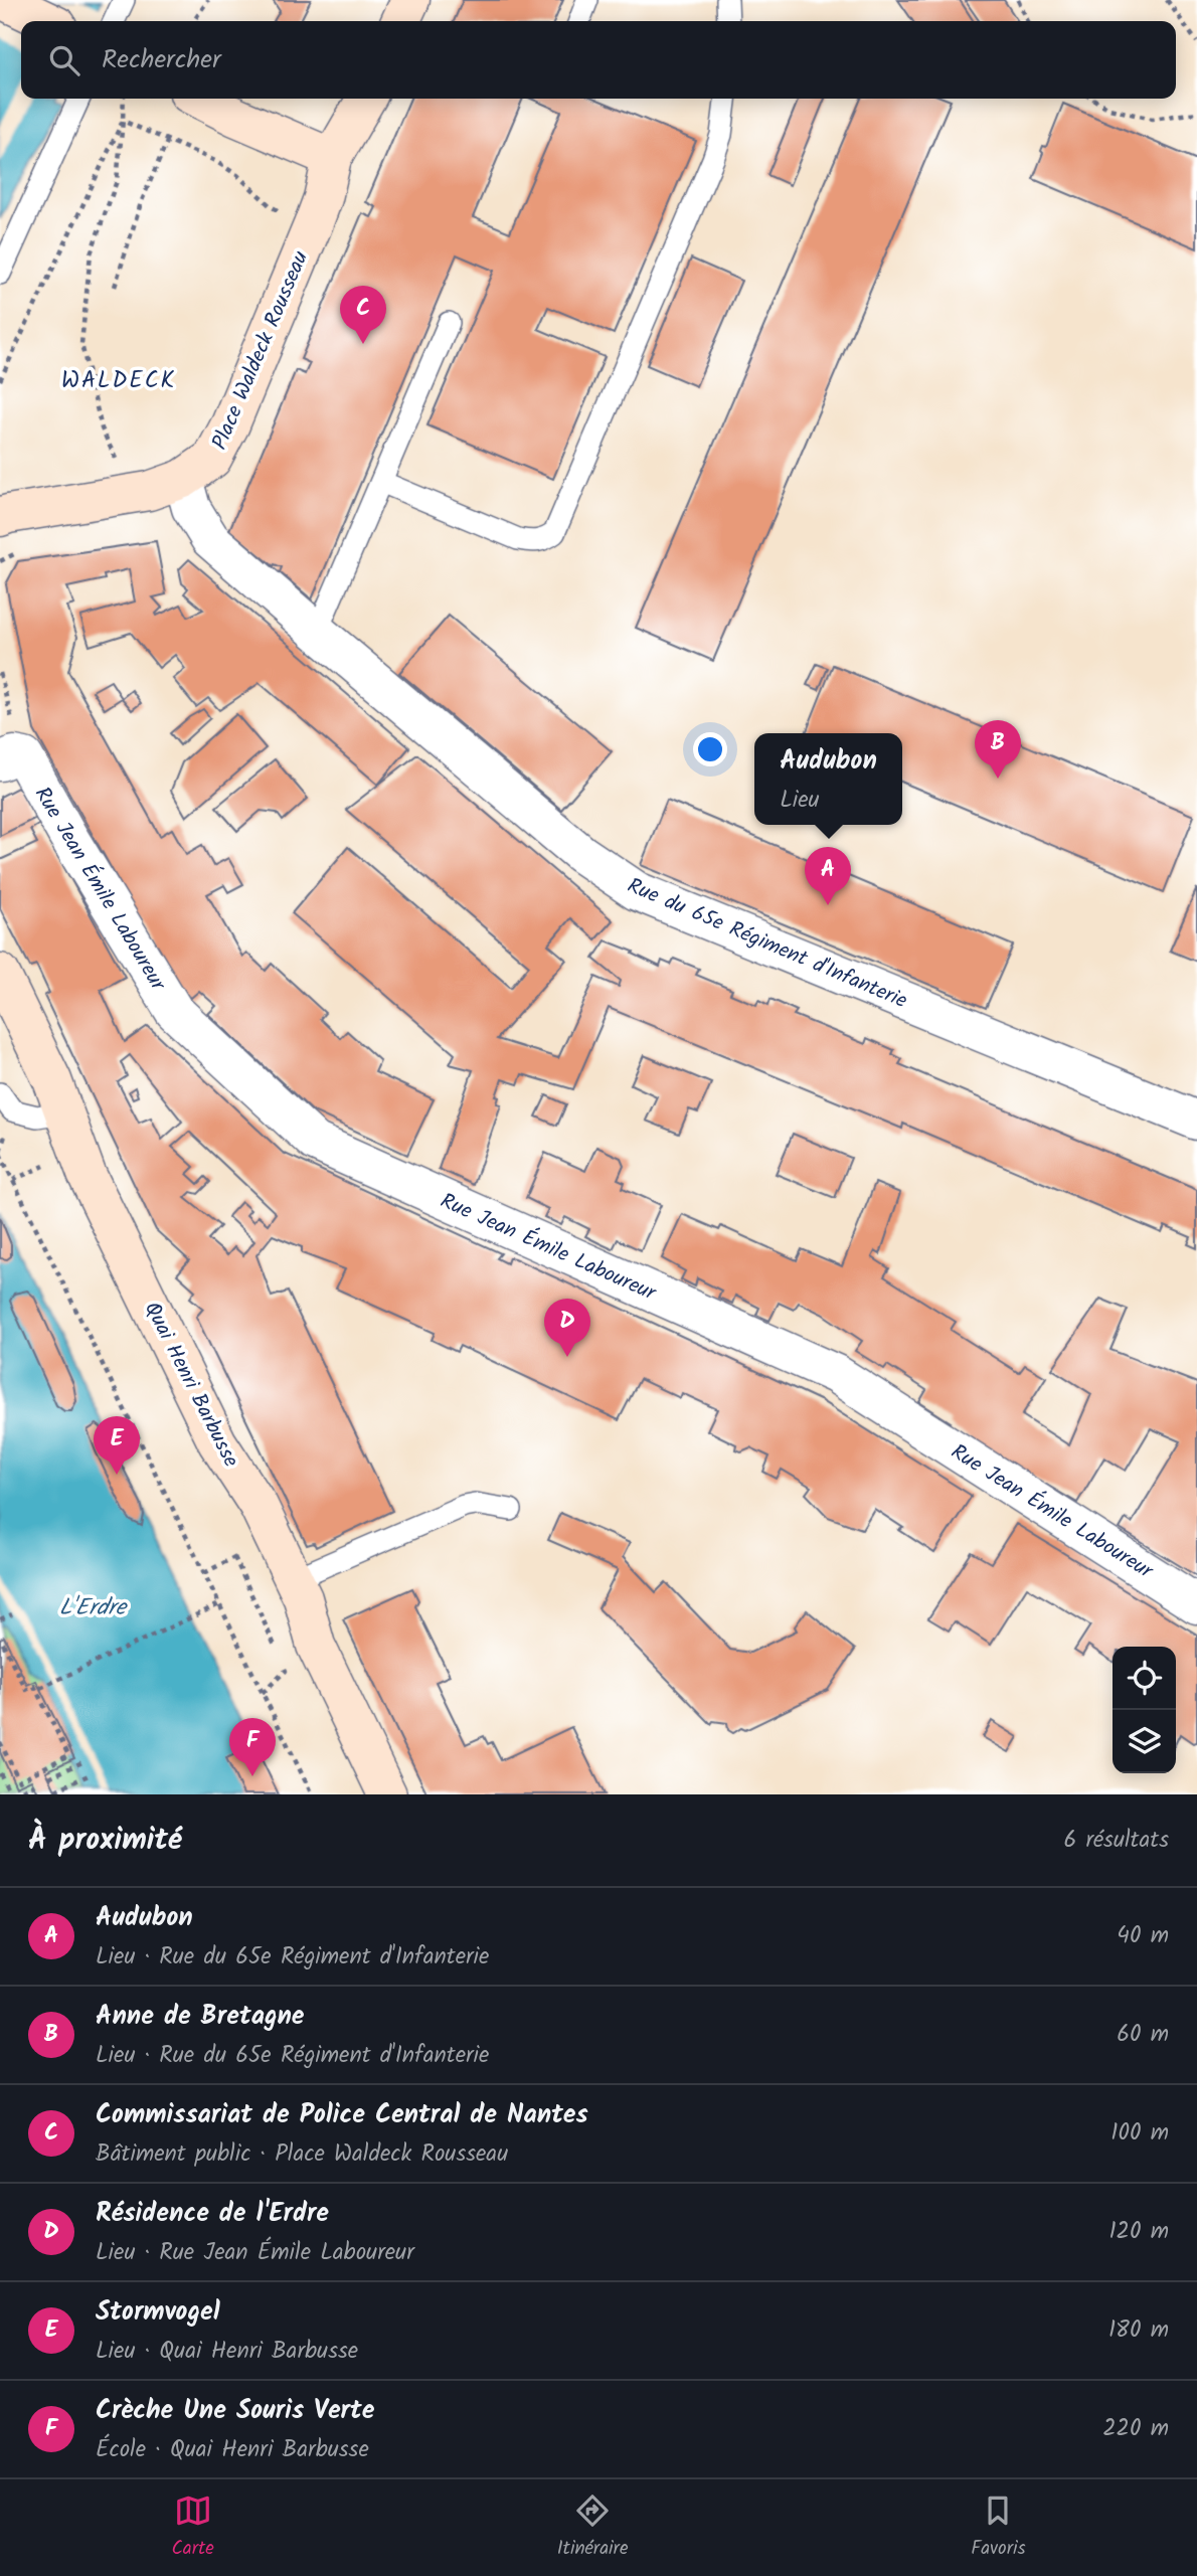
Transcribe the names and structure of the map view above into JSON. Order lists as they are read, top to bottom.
{
  "streets": {
    "street": [
      "Place Waldeck Rousseau",
      "Rue Jean Émile Laboureur",
      "Rue du 65e Régiment d'Infanterie",
      "Quai Henri Barbusse"
    ]
  },
  "crossings": [
    ["Place Waldeck Rousseau", "Rue du 65e Régiment d'Infanterie"]
  ],
  "districts": ["WALDECK"],
  "water": ["L'Erdre"],
  "page": {
    "search": "Rechercher",
    "pins": [
      "C",
      "B",
      "A",
      "D",
      "E",
      "F"
    ],
    "popup": ["Audubon", "Lieu"],
    "heading": ["À proximité", "6 résultats"],
    "list": [
      {
        "mark": "A",
        "name": "Audubon",
        "note": "Lieu · Rue du 65e Régiment d'Infanterie",
        "value": "40 m"
      },
      {
        "mark": "B",
        "name": "Anne de Bretagne",
        "note": "Lieu · Rue du 65e Régiment d'Infanterie",
        "value": "60 m"
      },
      {
        "mark": "C",
        "name": "Commissariat de Police Central de Nantes",
        "note": "Bâtiment public · Place Waldeck Rousseau",
        "value": "100 m"
      },
      {
        "mark": "D",
        "name": "Résidence de l'Erdre",
        "note": "Lieu · Rue Jean Émile Laboureur",
        "value": "120 m"
      },
      {
        "mark": "E",
        "name": "Stormvogel",
        "note": "Lieu · Quai Henri Barbusse",
        "value": "180 m"
      },
      {
        "mark": "F",
        "name": "Crèche Une Souris Verte",
        "note": "École · Quai Henri Barbusse",
        "value": "220 m"
      }
    ],
    "nav": ["Carte", "Itinéraire", "Favoris"]
  }
}
